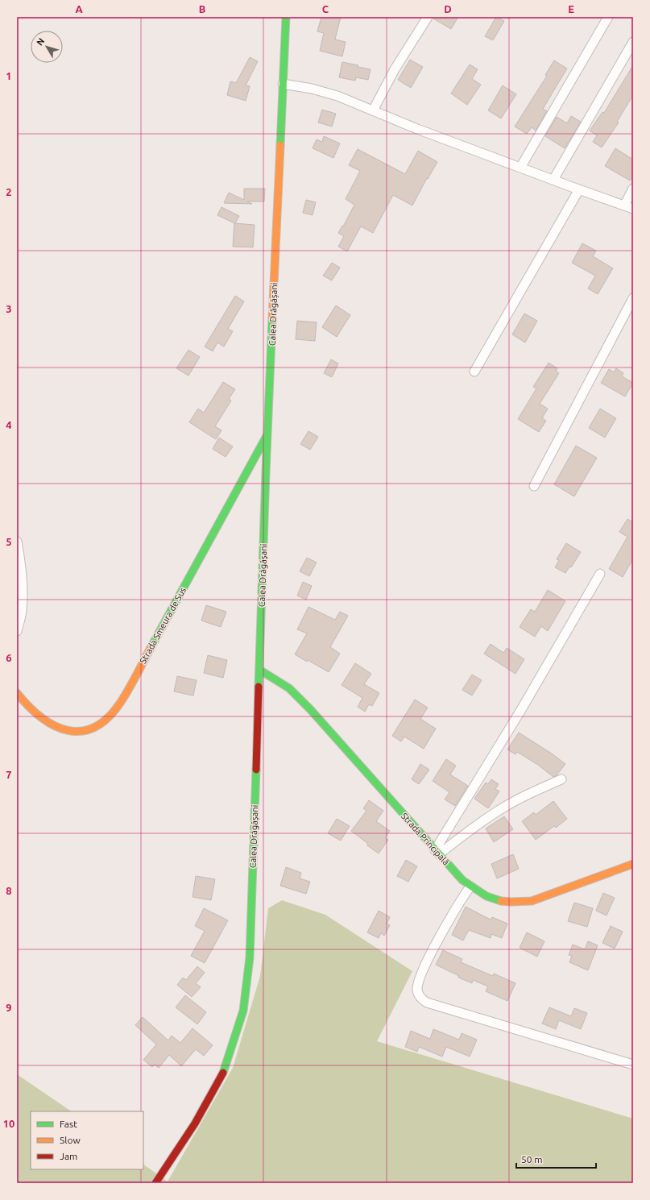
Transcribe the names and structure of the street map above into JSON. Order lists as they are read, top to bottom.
{
  "streets": {
    "main road": ["Calea Drăgășani", "Strada Smeura de Sus", "Strada Principală"]
  },
  "crossings": [
    ["Calea Drăgășani", "Strada Smeura de Sus"],
    ["Calea Drăgășani", "Strada Principală"]
  ],
  "legend": ["Fast", "Slow", "Jam"],
  "scale_bar": "50 m",
  "north": "top left",
  "grid": {
    "columns": [
      "A",
      "B",
      "C",
      "D",
      "E"
    ],
    "rows": [
      "1",
      "2",
      "3",
      "4",
      "5",
      "6",
      "7",
      "8",
      "9",
      "10"
    ]
  }
}
